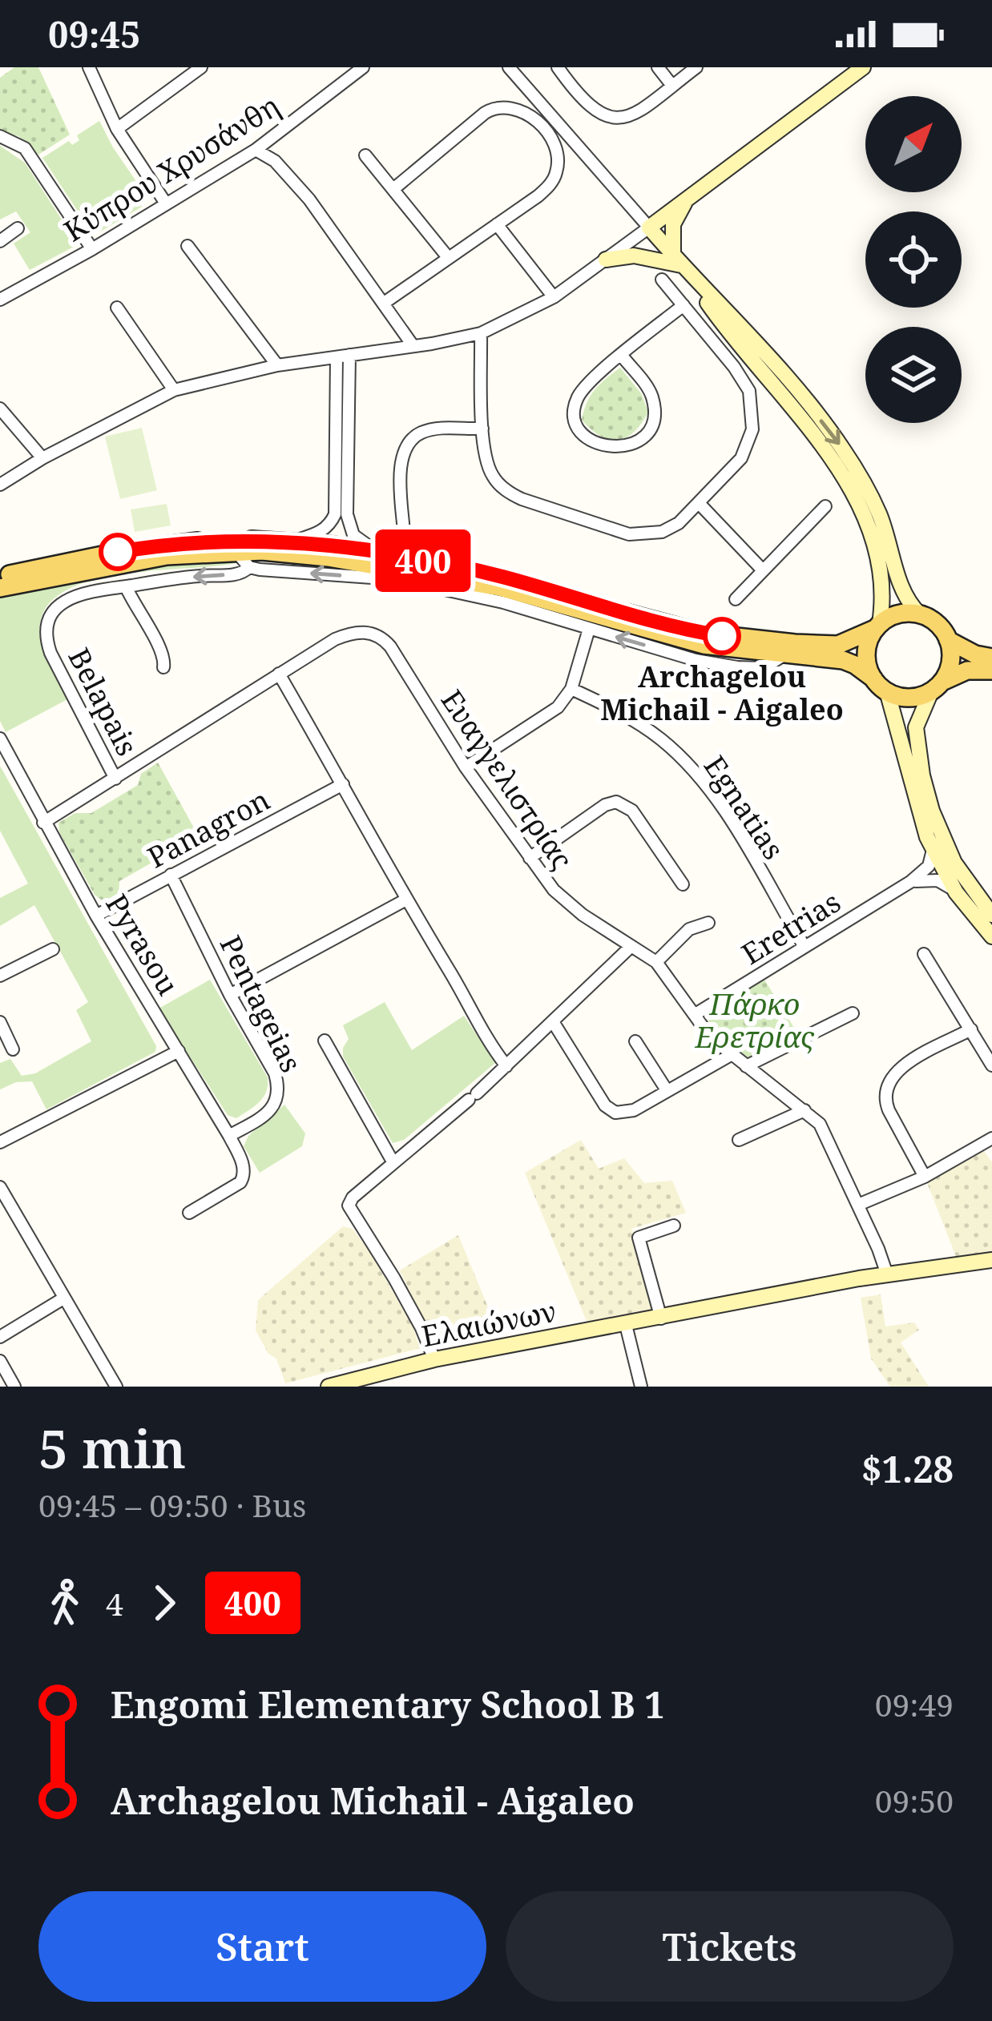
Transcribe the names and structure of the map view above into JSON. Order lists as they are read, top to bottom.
{
  "streets": {
    "main road": ["Ελαιώνων"],
    "street": [
      "Κύπρου Χρυσάνθη",
      "Belapais",
      "Ευαγγελιστρίας",
      "Egnatias",
      "Panagron",
      "Eretrias",
      "Pyrasou",
      "Pentageias"
    ]
  },
  "crossings": [
    ["Belapais", "Ευαγγελιστρίας"],
    ["Ευαγγελιστρίας", "Eretrias"],
    ["Ευαγγελιστρίας", "Pyrasou"],
    ["Ευαγγελιστρίας", "Ελαιώνων"],
    ["Egnatias", "Eretrias"],
    ["Panagron", "Pyrasou"],
    ["Panagron", "Pentageias"],
    ["Pyrasou", "Pentageias"]
  ],
  "one_way": ["Belapais"],
  "parks": ["Πάρκο Ερετρίας"],
  "places": ["Archagelou Michail - Aigaleo"],
  "lines": ["bus line 400"],
  "north": "top right",
  "page": {
    "status": "09:45",
    "on_map": "400",
    "heading": ["5 min", "09:45 – 09:50 · Bus", "$1.28"],
    "legs": ["4", "400"],
    "list": [
      {
        "name": "Engomi Elementary School B 1",
        "value": "09:49"
      },
      {
        "name": "Archagelou Michail - Aigaleo",
        "value": "09:50"
      }
    ],
    "buttons": ["Start", "Tickets"]
  }
}
